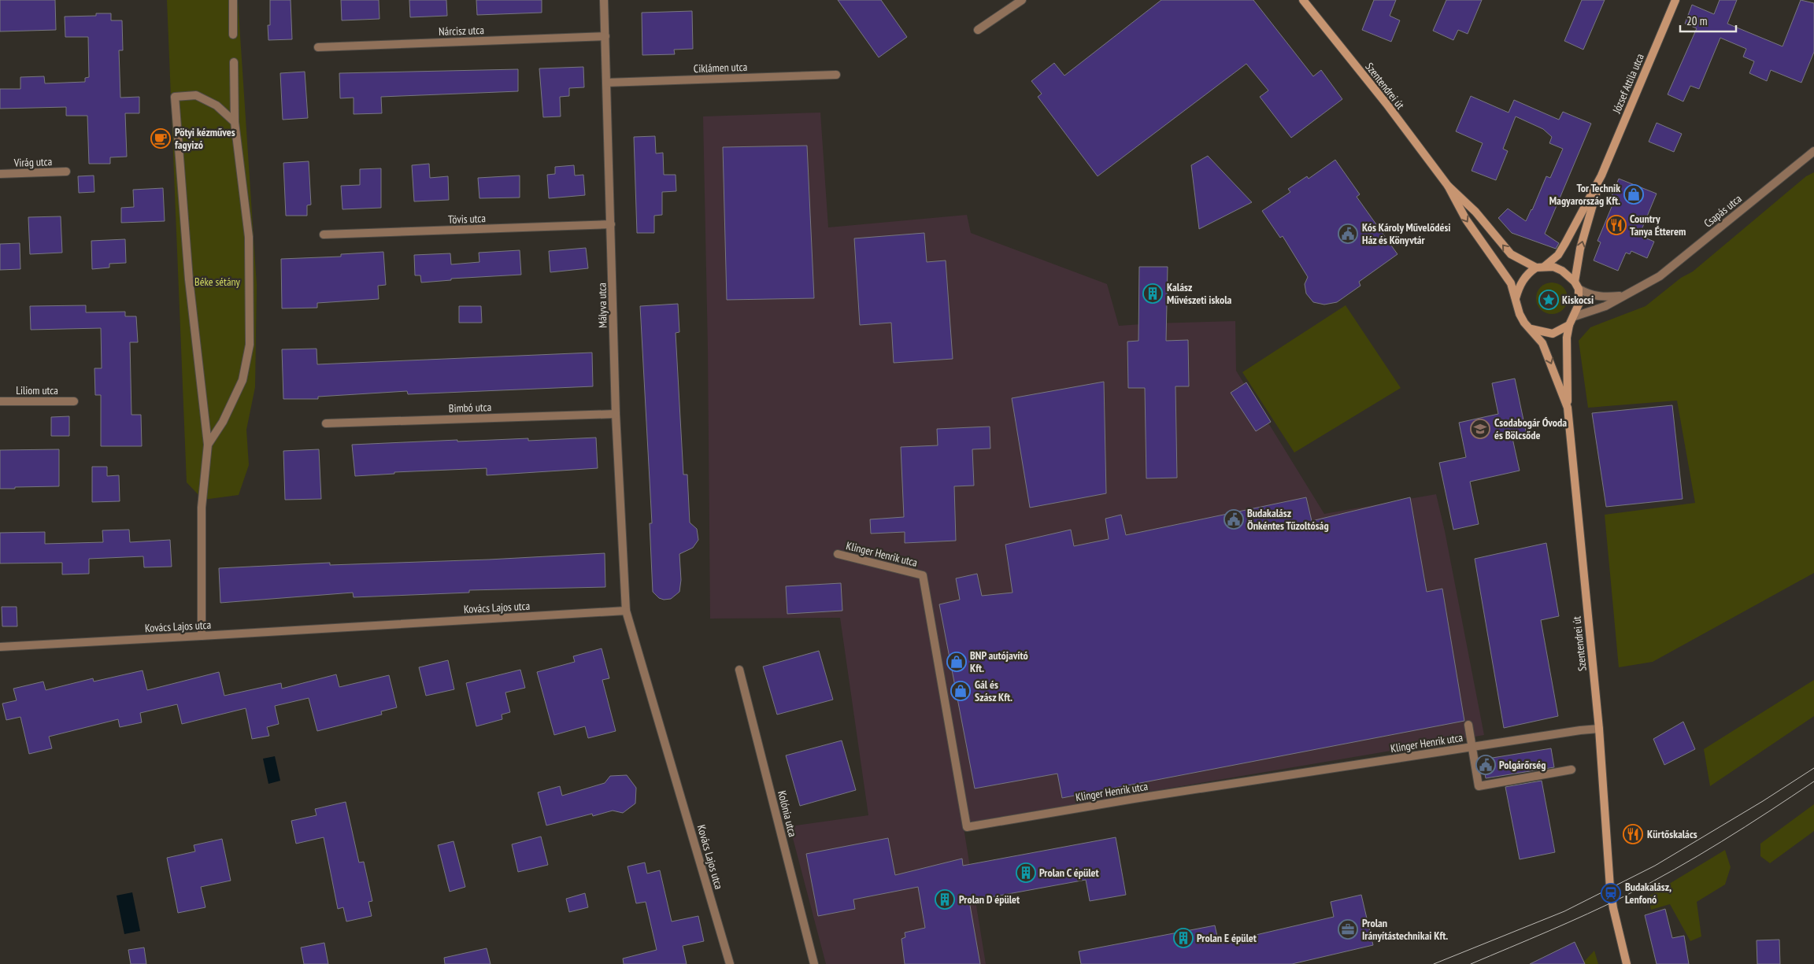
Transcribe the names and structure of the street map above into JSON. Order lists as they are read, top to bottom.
{
  "streets": {
    "main road": ["József Attila utca", "Szentendrei út"],
    "street": [
      "Nárcisz utca",
      "Ciklámen utca",
      "Virág utca",
      "Csapás utca",
      "Tövis utca",
      "Mályva utca",
      "Liliom utca",
      "Bimbó utca",
      "Klinger Henrik utca",
      "Kovács Lajos utca",
      "Kolónia utca"
    ]
  },
  "crossings": [
    ["Nárcisz utca", "Mályva utca"],
    ["Ciklámen utca", "Mályva utca"],
    ["Szentendrei út", "Csapás utca"],
    ["Szentendrei út", "Klinger Henrik utca"],
    ["Tövis utca", "Mályva utca"],
    ["Mályva utca", "Bimbó utca"],
    ["Mályva utca", "Kovács Lajos utca"]
  ],
  "parks": ["Béke sétány"],
  "places": {
    "cafe": ["Pötyi kézműves fagyizó"],
    "shop": ["Tor Technik Magyarország Kft.", "BNP autójavító Kft.", "Gál és Szász Kft."],
    "restaurant": ["Country Tanya Étterem", "Kürtőskalács"],
    "public building": ["Kós Károly Művelődési Ház és Könyvtár", "Budakalász Önkéntes Tűzoltóság", "Polgárőrség"],
    "building": [
      "Kalász Művészeti iskola",
      "Prolan C épület",
      "Prolan D épület",
      "Prolan E épület"
    ],
    "place": ["Kiskocsi"],
    "school or university": ["Csodabogár Óvoda és Bölcsőde"],
    "station": ["Budakalász, Lenfonó"],
    "office": ["Prolan Irányítástechnikai Kft."]
  },
  "scale_bar": "20 m"
}
